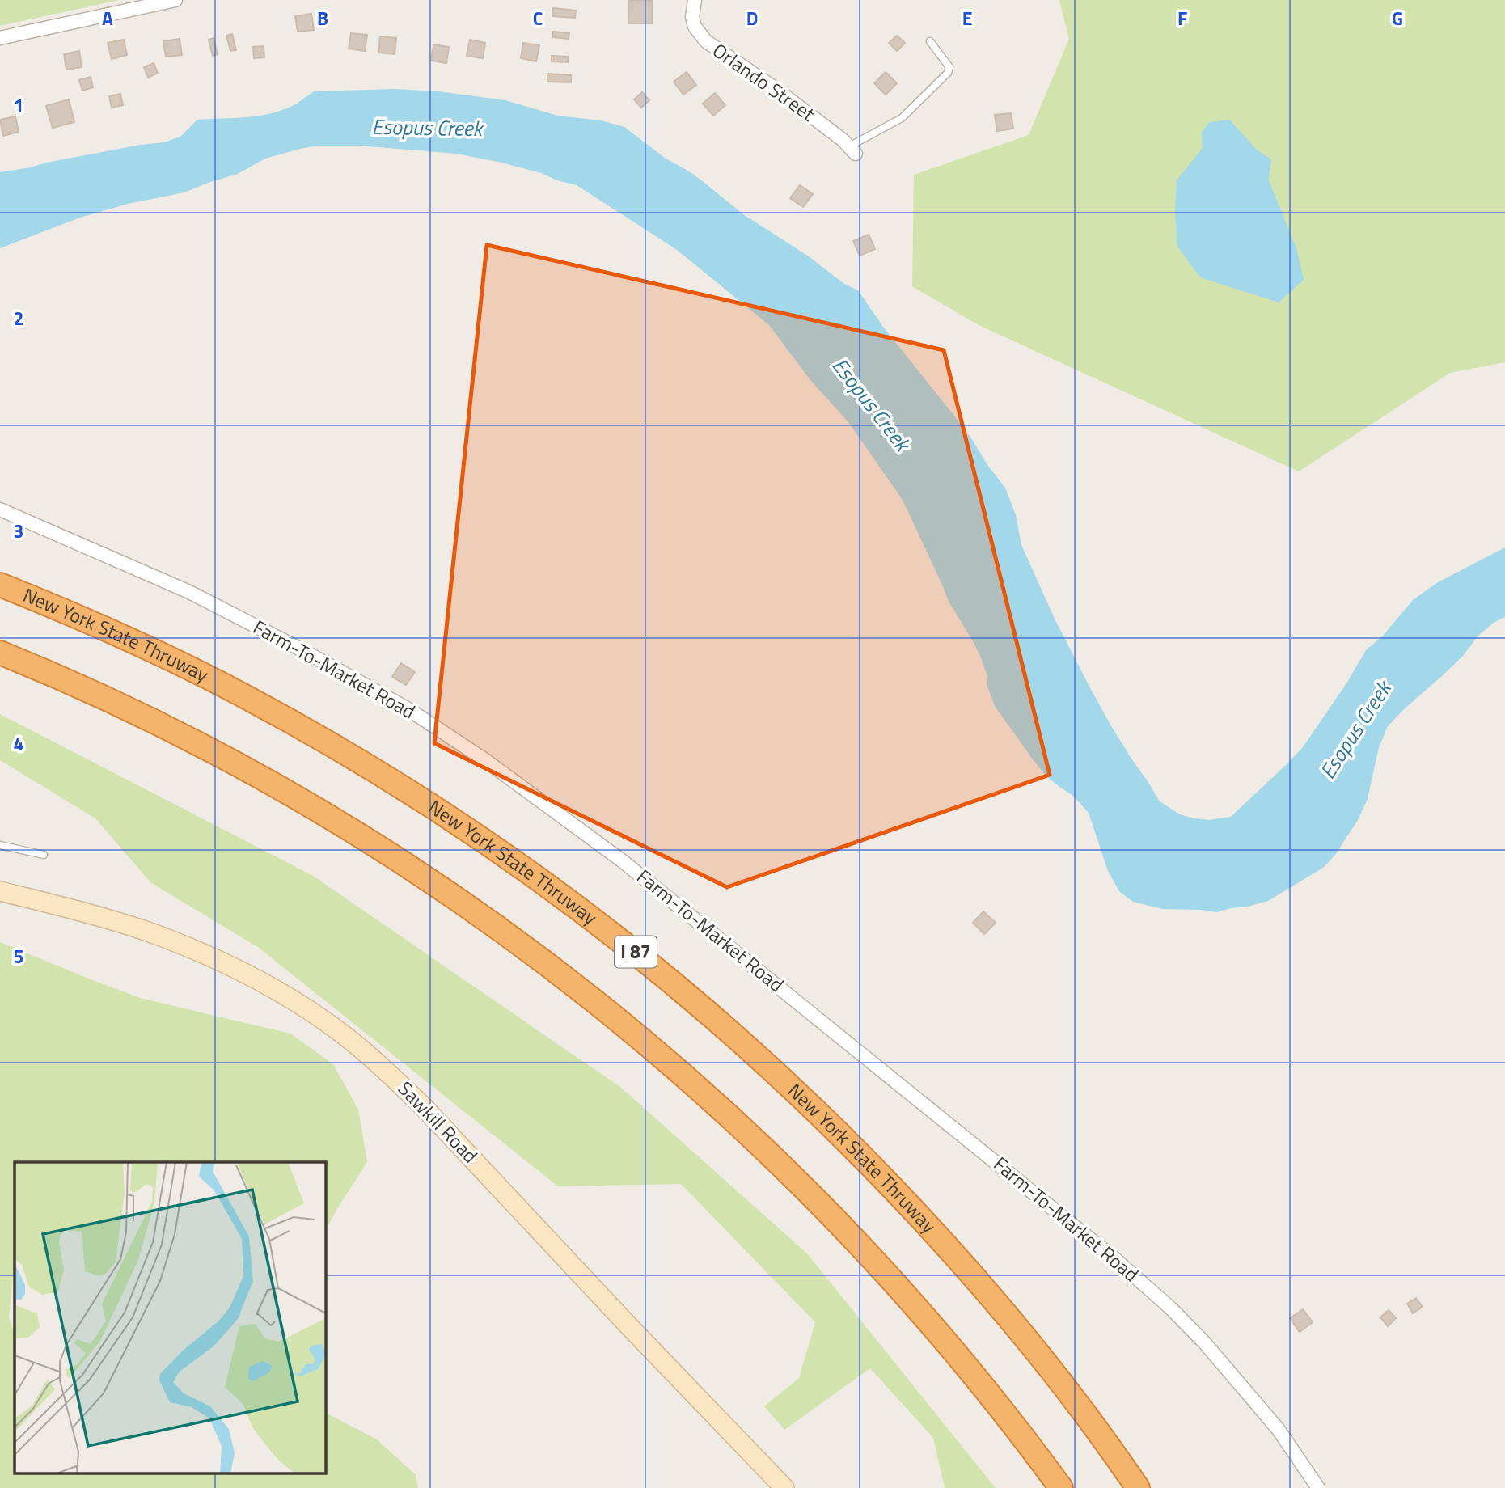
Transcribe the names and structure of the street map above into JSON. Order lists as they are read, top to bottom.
{
  "streets": {
    "highway": ["New York State Thruway", "I 87"],
    "street": ["Orlando Street", "Farm-To-Market Road", "Sawkill Road"]
  },
  "water": ["Esopus Creek"],
  "grid": {
    "columns": [
      "A",
      "B",
      "C",
      "D",
      "E",
      "F",
      "G"
    ],
    "rows": [
      "1",
      "2",
      "3",
      "4",
      "5"
    ]
  }
}
